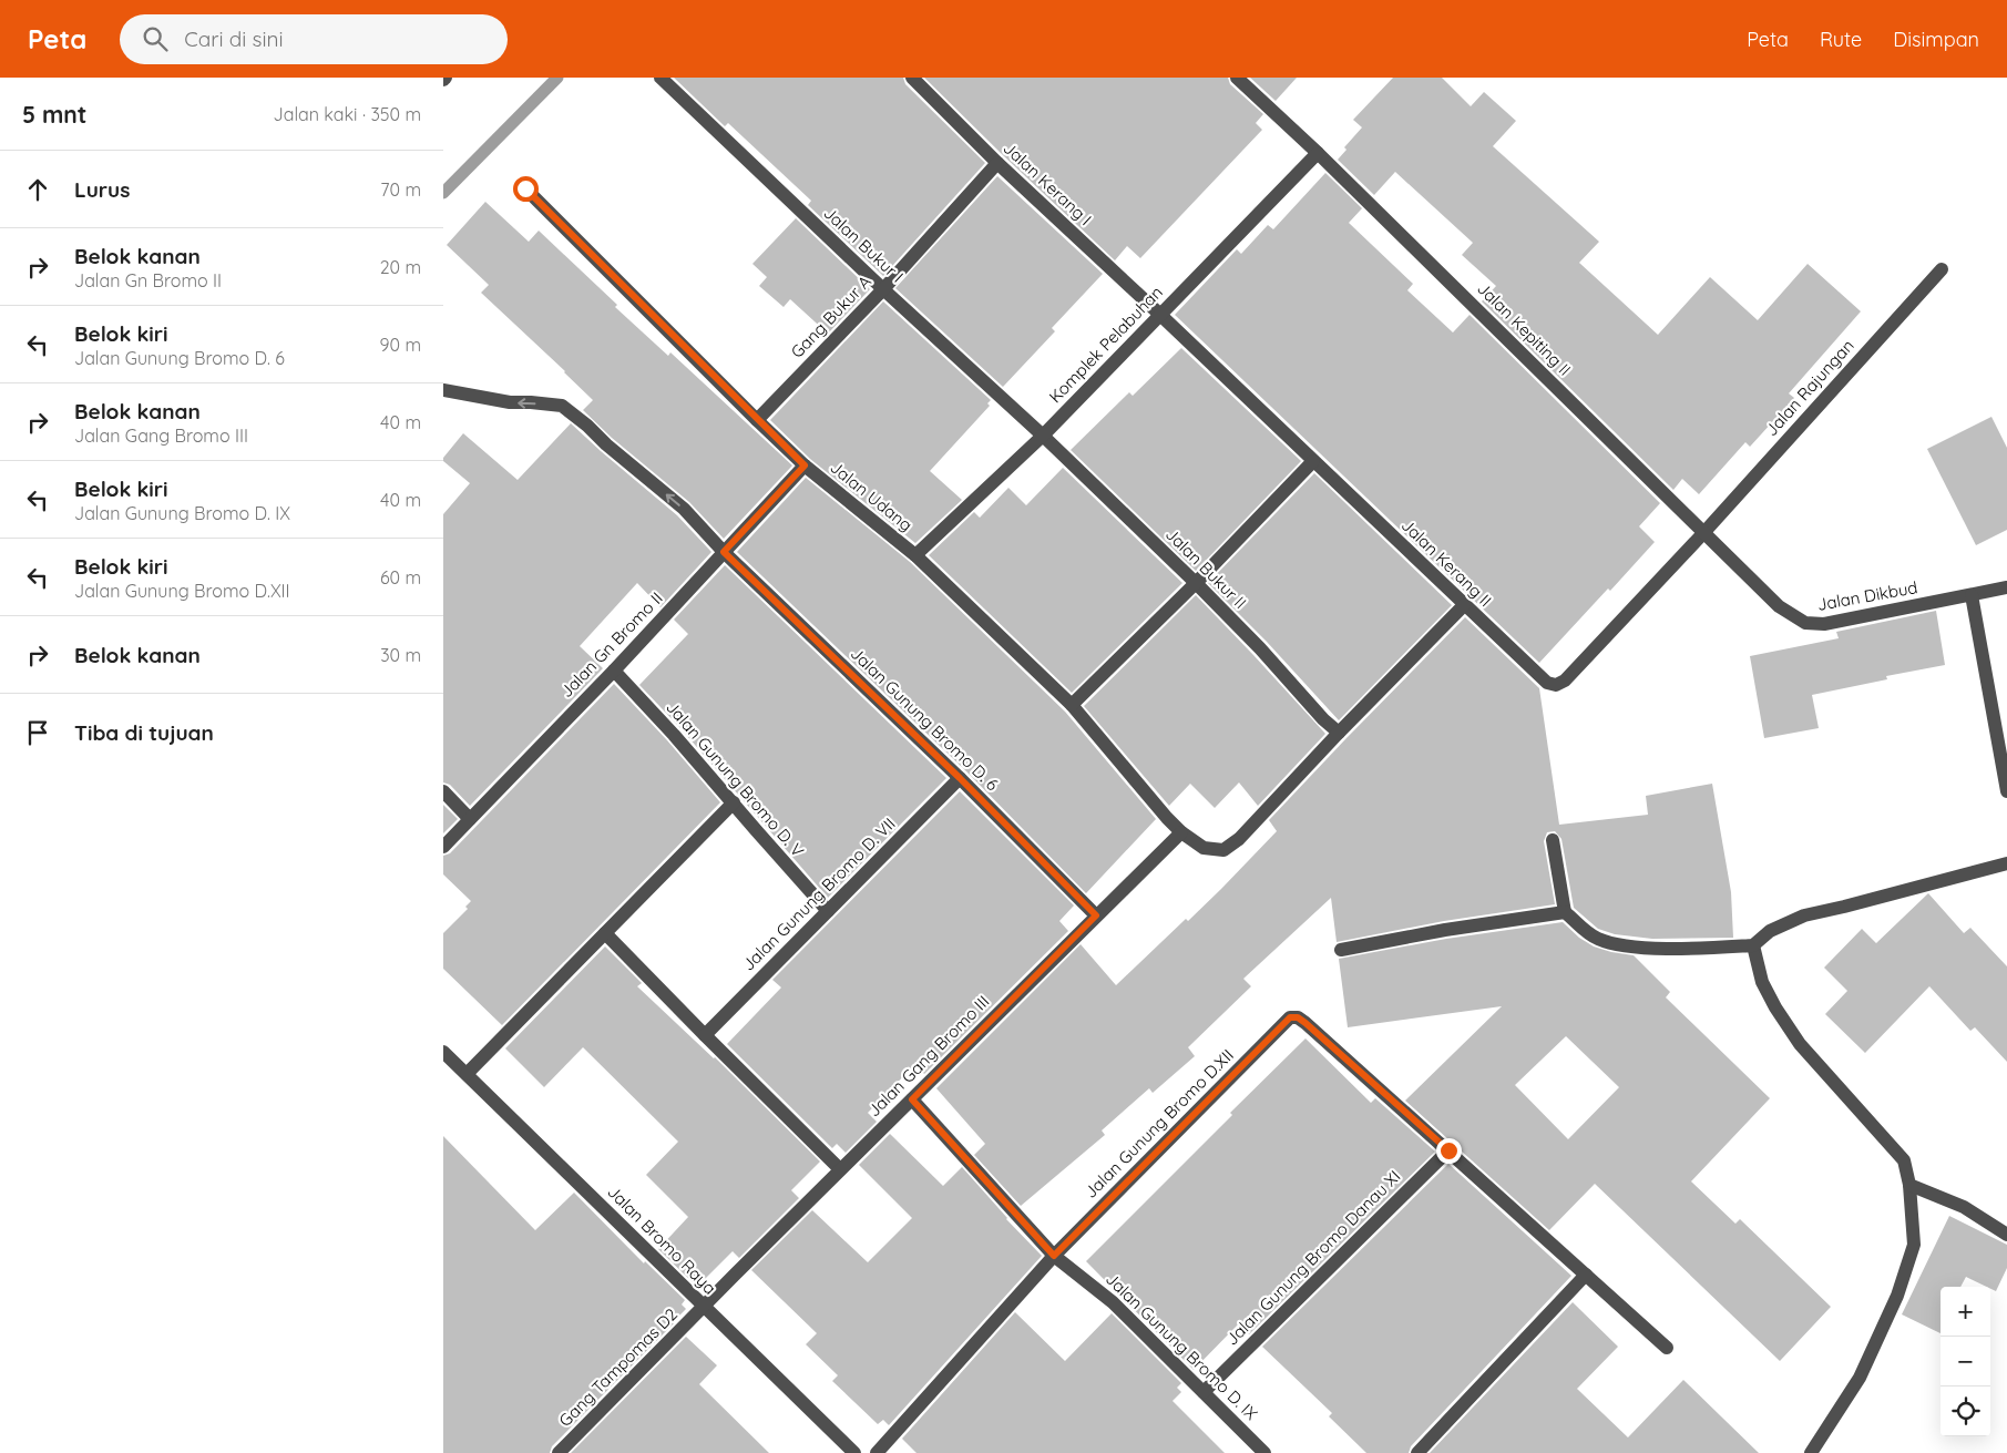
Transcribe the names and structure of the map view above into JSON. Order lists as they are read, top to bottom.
{
  "streets": {
    "street": [
      "Jalan Kerang I",
      "Jalan Bukur I",
      "Gang Bukur A",
      "Jalan Kepiting II",
      "Komplek Pelabuhan",
      "Jalan Rajungan",
      "Jalan Udang",
      "Jalan Kerang II",
      "Jalan Bukur II",
      "Jalan Dikbud",
      "Jalan Gn Bromo II",
      "Jalan Gunung Bromo D. 6",
      "Jalan Gunung Bromo D. V",
      "Jalan Gunung Bromo D. VII",
      "Jalan Gang Bromo III",
      "Jalan Gunung Bromo D.XII",
      "Jalan Bromo Raya",
      "Jalan Gunung Bromo Danau XI",
      "Jalan Gunung Bromo D. IX",
      "Gang Tampomas D2"
    ]
  },
  "crossings": [
    ["Jalan Kerang I", "Gang Bukur A"],
    ["Jalan Kerang I", "Komplek Pelabuhan"],
    ["Jalan Kerang I", "Jalan Kerang II"],
    ["Jalan Bukur I", "Gang Bukur A"],
    ["Jalan Bukur I", "Komplek Pelabuhan"],
    ["Jalan Bukur I", "Jalan Bukur II"],
    ["Gang Bukur A", "Jalan Udang"],
    ["Jalan Kepiting II", "Komplek Pelabuhan"],
    ["Jalan Kepiting II", "Jalan Rajungan"],
    ["Jalan Kepiting II", "Jalan Kerang II"],
    ["Jalan Kepiting II", "Jalan Dikbud"],
    ["Komplek Pelabuhan", "Jalan Udang"],
    ["Komplek Pelabuhan", "Jalan Kerang II"],
    ["Komplek Pelabuhan", "Jalan Bukur II"],
    ["Jalan Rajungan", "Jalan Kerang II"],
    ["Jalan Rajungan", "Jalan Dikbud"],
    ["Jalan Udang", "Jalan Bukur II"],
    ["Jalan Udang", "Jalan Gn Bromo II"],
    ["Jalan Udang", "Jalan Gang Bromo III"],
    ["Jalan Kerang II", "Jalan Dikbud"],
    ["Jalan Gn Bromo II", "Jalan Gunung Bromo D. 6"],
    ["Jalan Gn Bromo II", "Jalan Gunung Bromo D. V"],
    ["Jalan Gunung Bromo D. 6", "Jalan Gunung Bromo D. VII"],
    ["Jalan Gunung Bromo D. 6", "Jalan Gang Bromo III"],
    ["Jalan Gunung Bromo D. V", "Jalan Gunung Bromo D. VII"],
    ["Jalan Gang Bromo III", "Jalan Bromo Raya"],
    ["Jalan Gang Bromo III", "Jalan Gunung Bromo D. IX"],
    ["Jalan Gang Bromo III", "Gang Tampomas D2"],
    ["Jalan Gunung Bromo D.XII", "Jalan Gunung Bromo Danau XI"],
    ["Jalan Gunung Bromo D.XII", "Jalan Gunung Bromo D. IX"],
    ["Jalan Bromo Raya", "Gang Tampomas D2"],
    ["Jalan Gunung Bromo Danau XI", "Jalan Gunung Bromo D. IX"]
  ],
  "one_way": ["Jalan Gunung Bromo D. 6"],
  "page": {
    "header": "Peta",
    "search": "Cari di sini",
    "nav": ["Peta", "Rute", "Disimpan"],
    "heading": ["5 mnt", "Jalan kaki · 350 m"],
    "list": [
      ["Lurus", "70 m"],
      ["Belok kanan", "Jalan Gn Bromo II", "20 m"],
      ["Belok kiri", "Jalan Gunung Bromo D. 6", "90 m"],
      ["Belok kanan", "Jalan Gang Bromo III", "40 m"],
      ["Belok kiri", "Jalan Gunung Bromo D. IX", "40 m"],
      ["Belok kiri", "Jalan Gunung Bromo D.XII", "60 m"],
      ["Belok kanan", "30 m"],
      "Tiba di tujuan"
    ],
    "map_buttons": ["+", "−"]
  }
}
